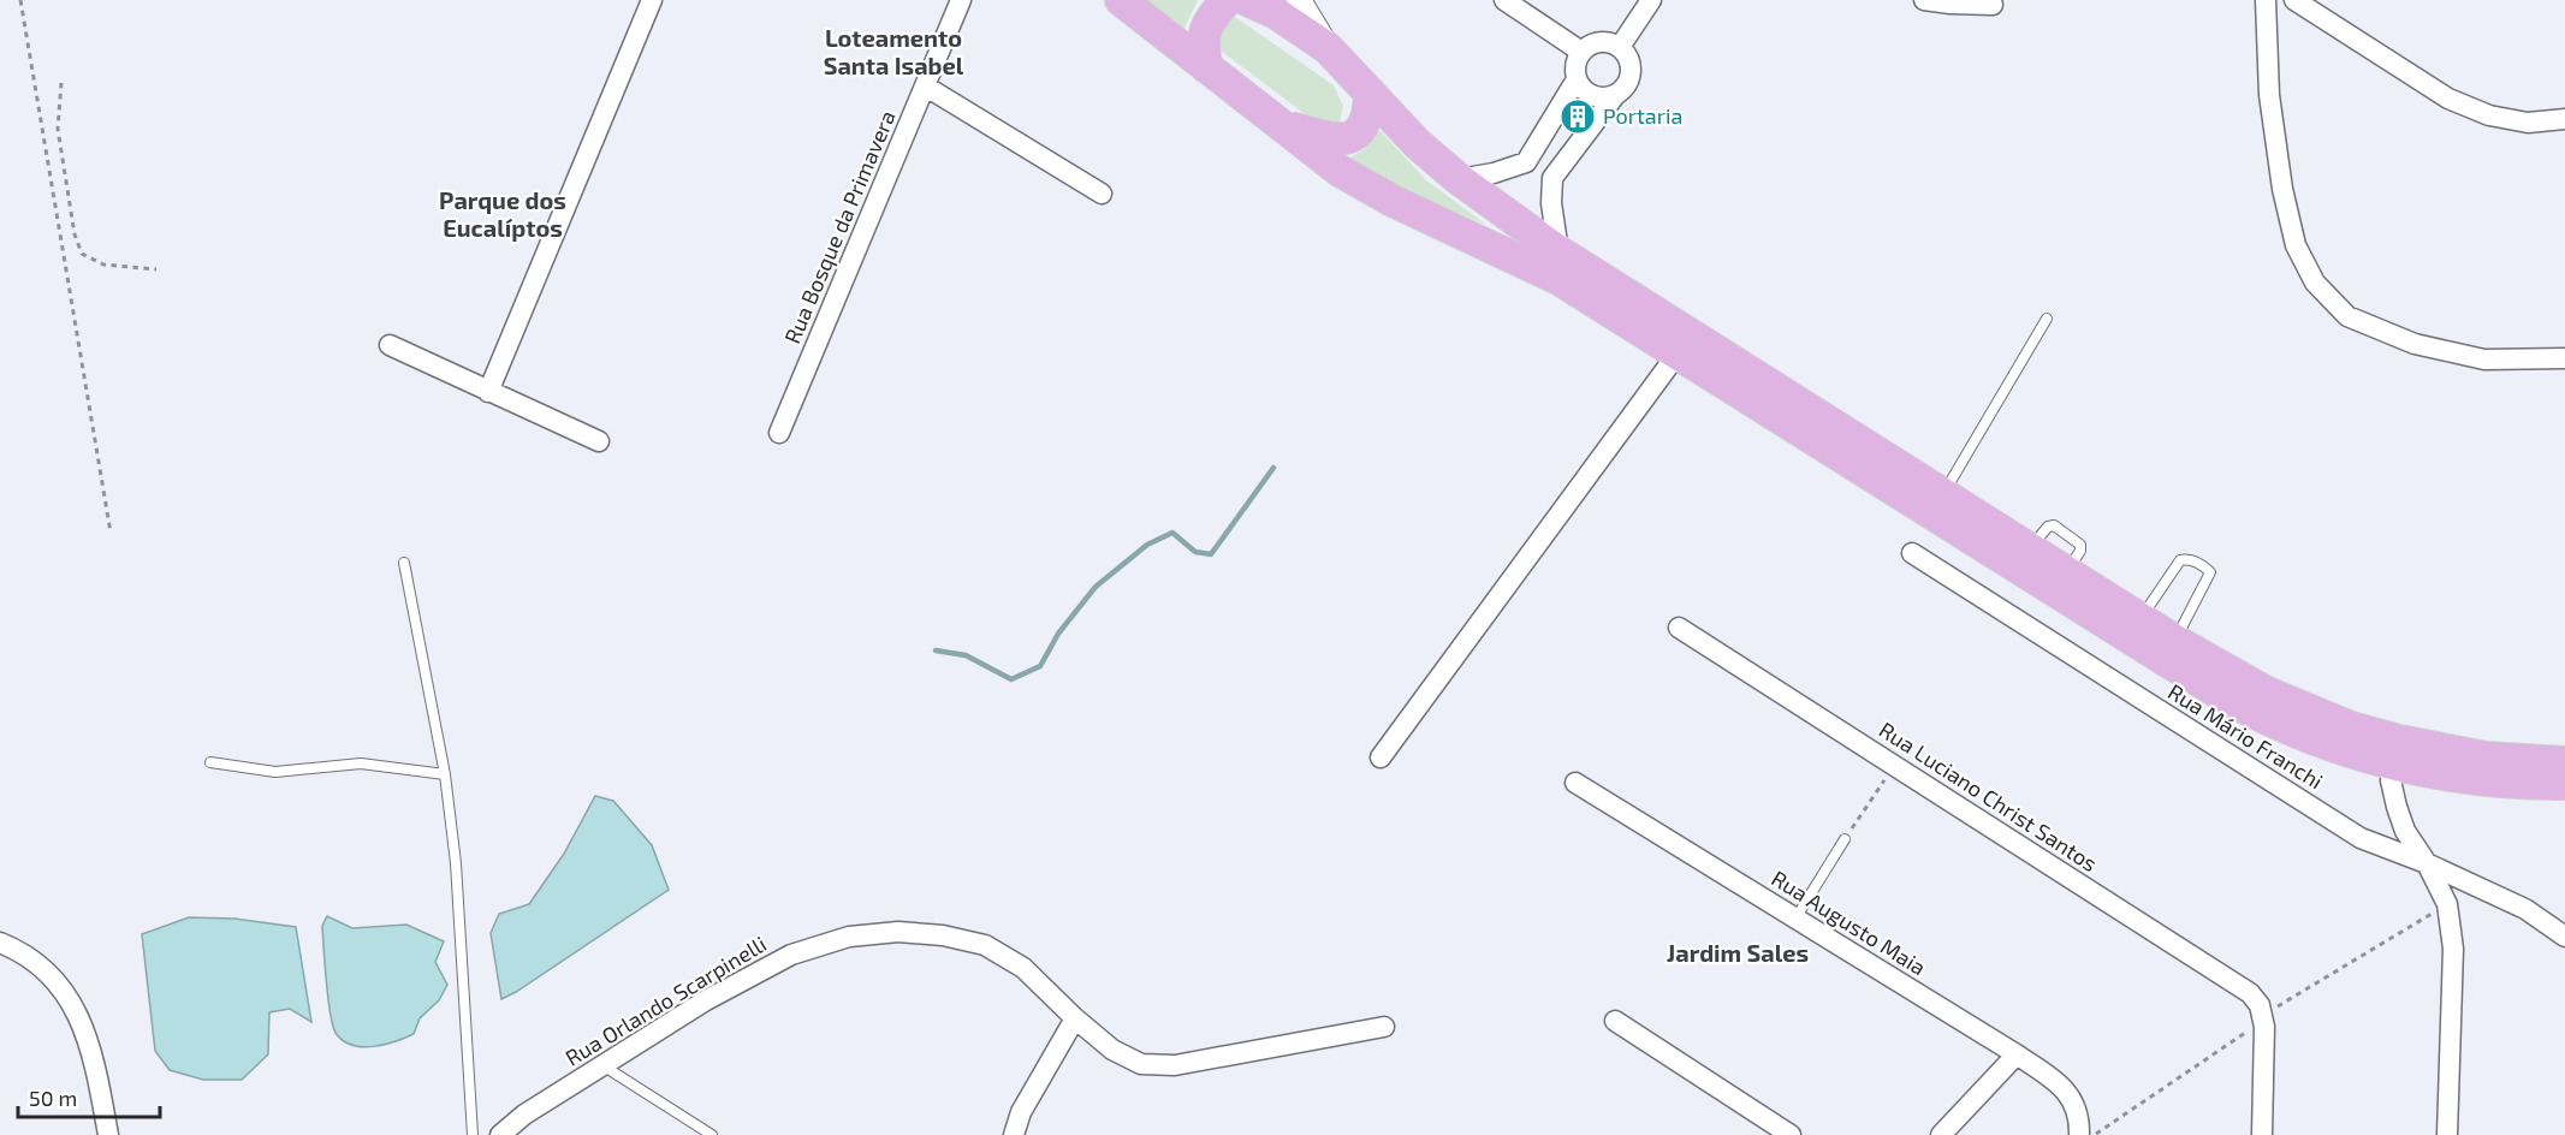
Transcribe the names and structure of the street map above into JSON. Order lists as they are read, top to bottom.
{
  "streets": {
    "street": [
      "Rua Bosque da Primavera",
      "Rua Mário Franchi",
      "Rua Luciano Christ Santos",
      "Rua Augusto Maia",
      "Rua Orlando Scarpinelli"
    ]
  },
  "districts": ["Loteamento Santa Isabel", "Parque dos Eucalíptos", "Jardim Sales"],
  "places": {
    "building": ["Portaria"]
  },
  "scale_bar": "50 m"
}
